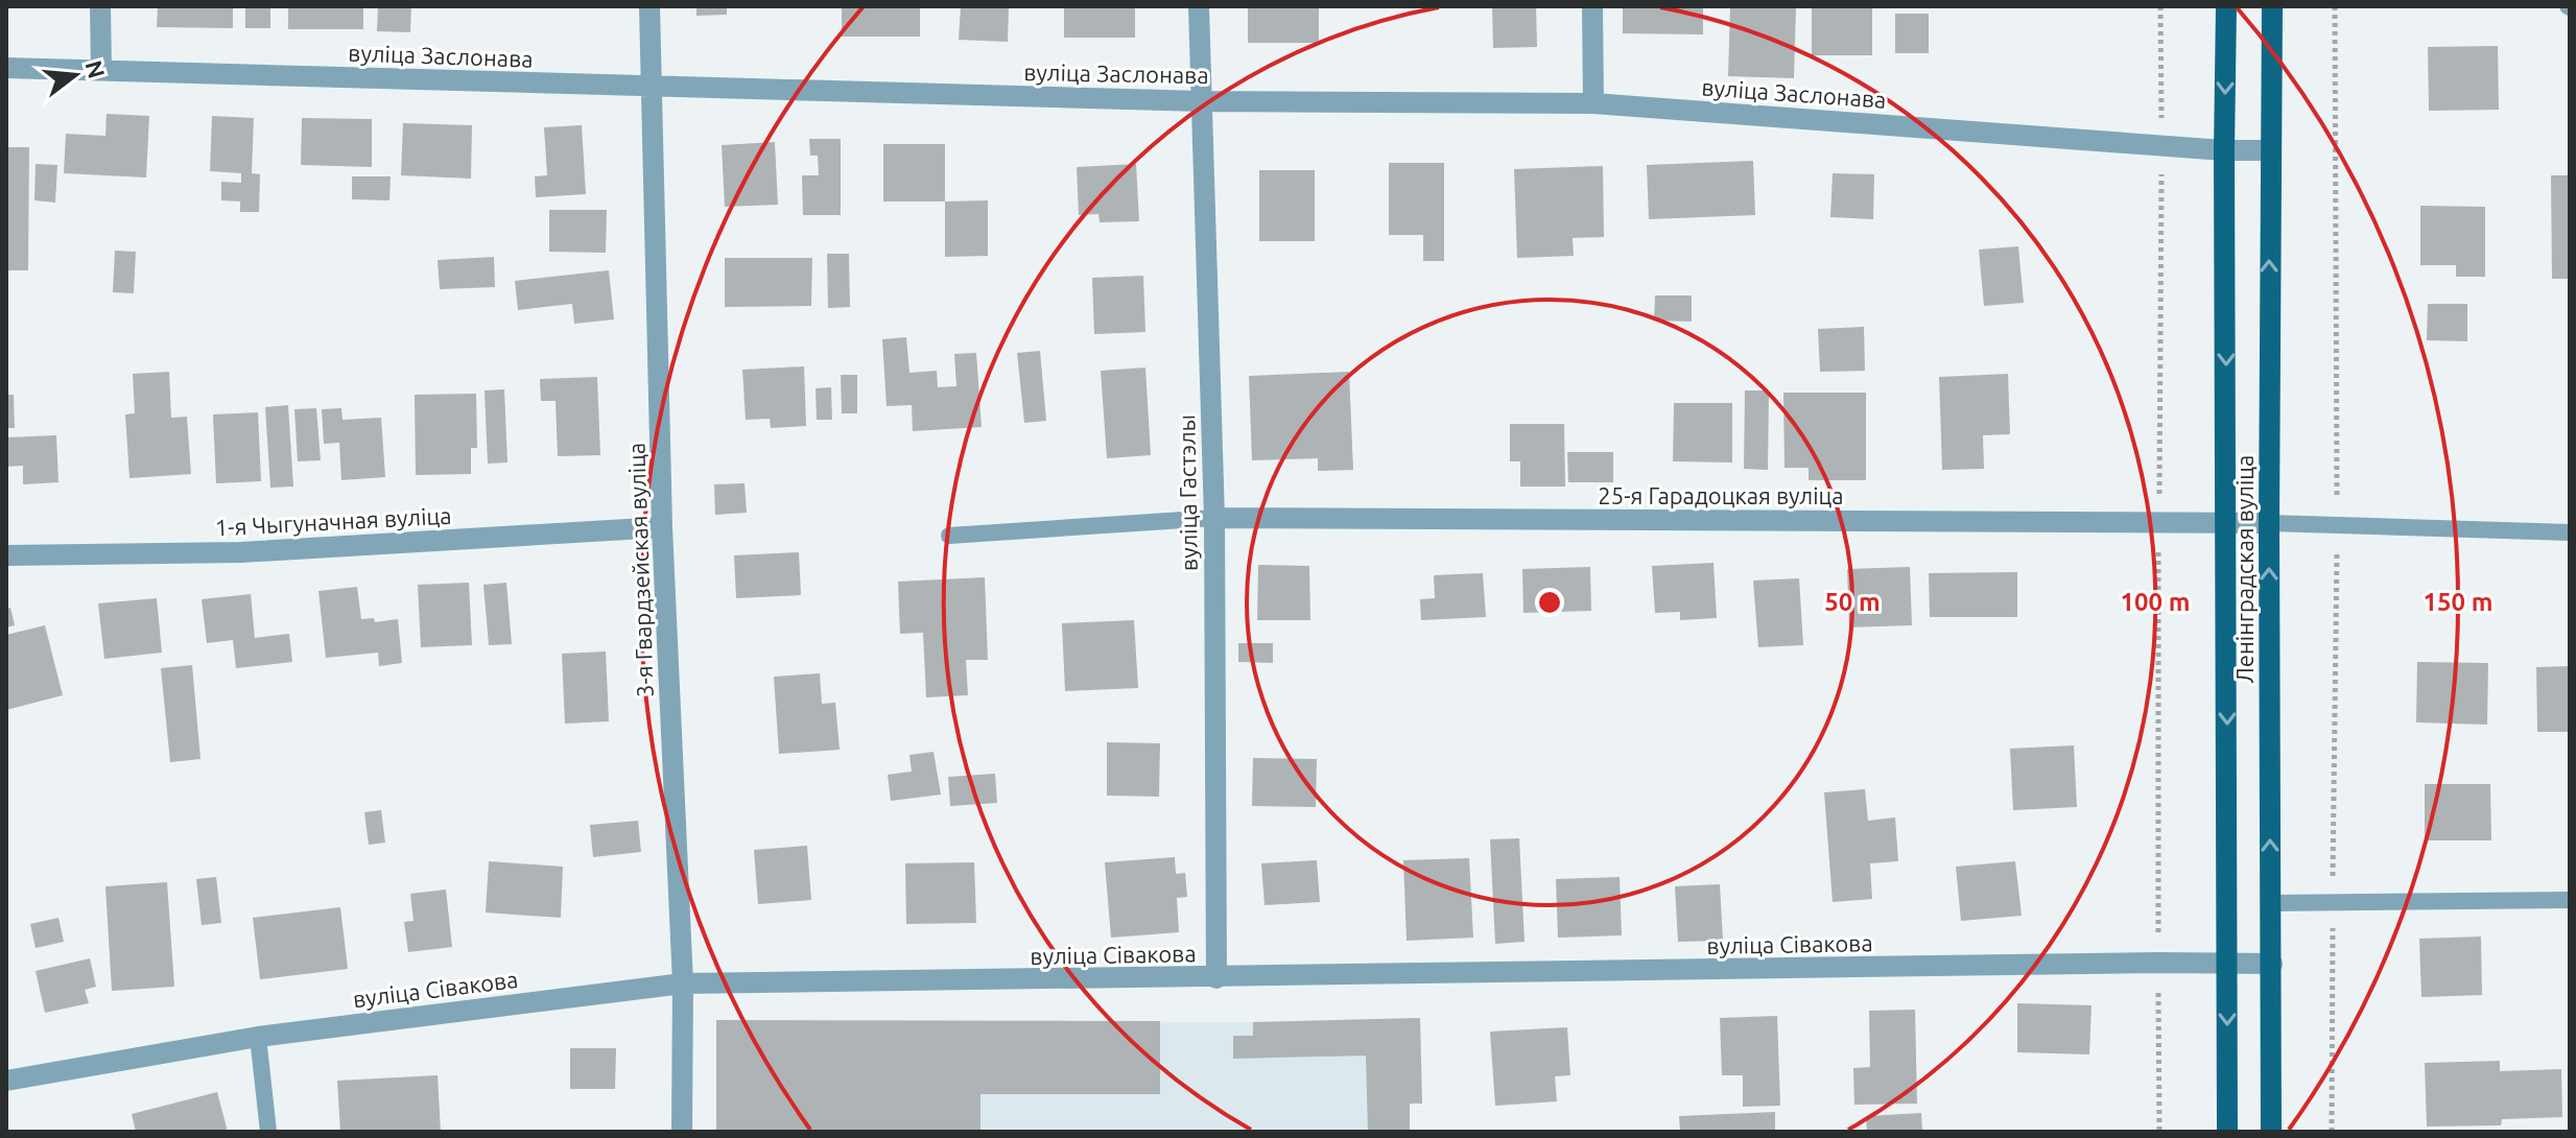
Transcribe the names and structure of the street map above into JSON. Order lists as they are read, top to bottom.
{
  "streets": {
    "main road": ["Ленінградская вуліца"],
    "street": [
      "вуліца Заслонава",
      "вуліца Гастэлы",
      "25-я Гарадоцкая вуліца",
      "1-я Чыгуначная вуліца",
      "3-я Гвардзейская вуліца",
      "вуліца Сівакова"
    ]
  },
  "crossings": [
    ["вуліца Заслонава", "вуліца Гастэлы"],
    ["вуліца Заслонава", "Ленінградская вуліца"],
    ["вуліца Заслонава", "3-я Гвардзейская вуліца"],
    ["вуліца Гастэлы", "25-я Гарадоцкая вуліца"],
    ["вуліца Гастэлы", "вуліца Сівакова"],
    ["25-я Гарадоцкая вуліца", "Ленінградская вуліца"],
    ["1-я Чыгуначная вуліца", "3-я Гвардзейская вуліца"],
    ["Ленінградская вуліца", "вуліца Сівакова"],
    ["3-я Гвардзейская вуліца", "вуліца Сівакова"]
  ],
  "north": "right",
  "rings": ["50 m", "100 m", "150 m"]
}
